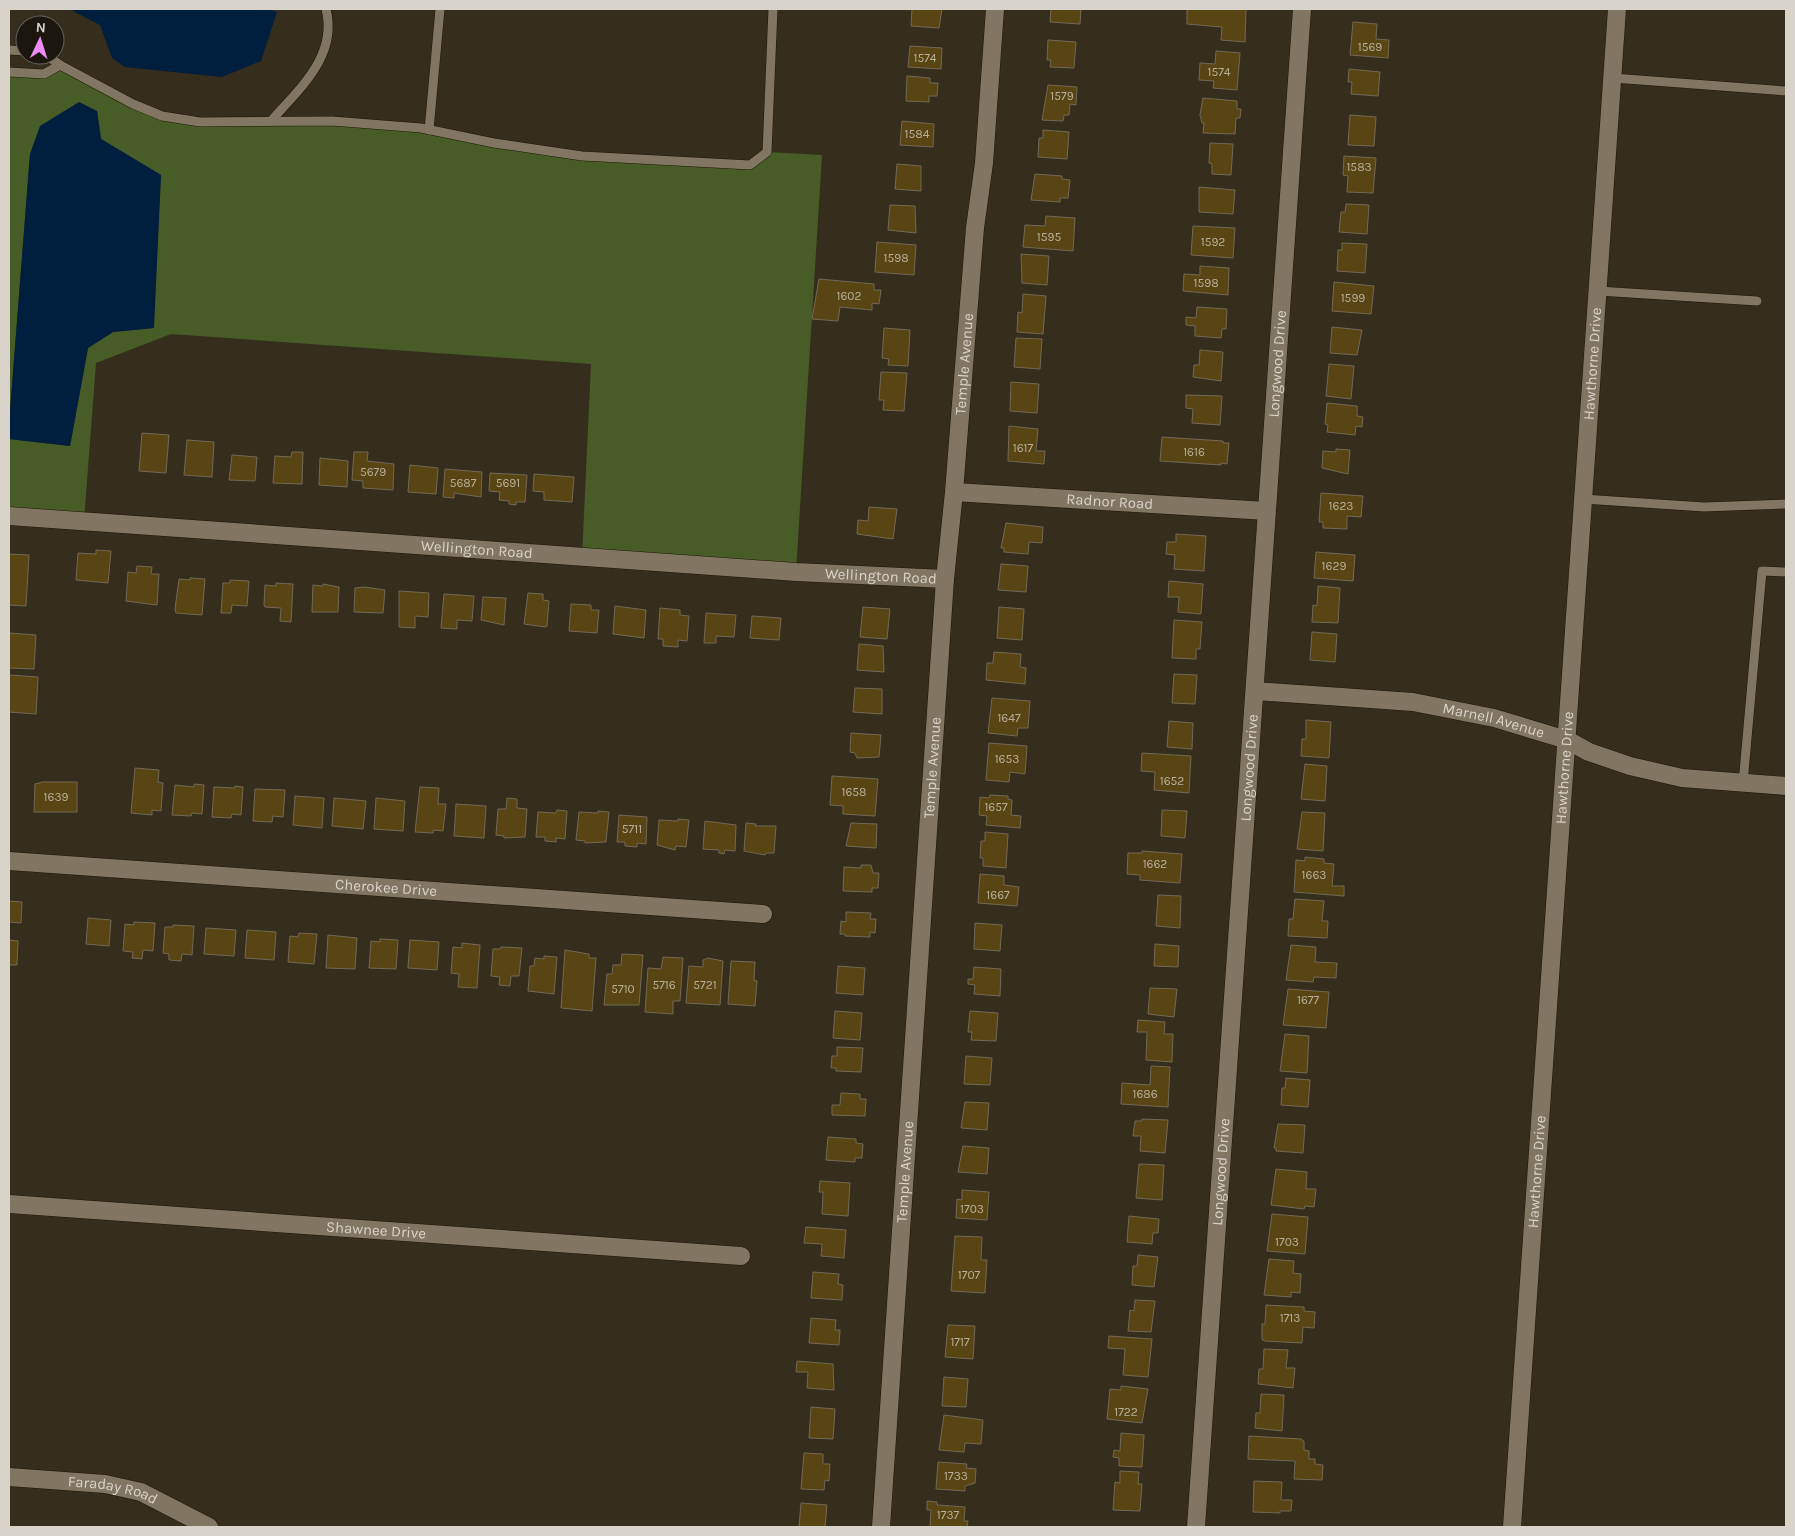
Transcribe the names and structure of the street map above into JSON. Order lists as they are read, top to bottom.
{
  "streets": {
    "street": [
      "Temple Avenue",
      "Longwood Drive",
      "Hawthorne Drive",
      "Radnor Road",
      "Wellington Road",
      "Marnell Avenue",
      "Cherokee Drive",
      "Shawnee Drive",
      "Faraday Road"
    ]
  },
  "crossings": [
    ["Temple Avenue", "Radnor Road"],
    ["Temple Avenue", "Wellington Road"],
    ["Longwood Drive", "Radnor Road"],
    ["Longwood Drive", "Marnell Avenue"],
    ["Hawthorne Drive", "Marnell Avenue"]
  ],
  "house_numbers": [
    "1569",
    "1574",
    "1574",
    "1579",
    "1584",
    "1583",
    "1595",
    "1592",
    "1598",
    "1598",
    "1602",
    "1599",
    "1617",
    "1616",
    "5679",
    "5687",
    "5691",
    "1623",
    "1629",
    "1647",
    "1653",
    "1652",
    "1658",
    "1639",
    "1657",
    "5711",
    "1662",
    "1663",
    "1667",
    "5716",
    "5721",
    "5710",
    "1677",
    "1686",
    "1703",
    "1703",
    "1707",
    "1713",
    "1717",
    "1722",
    "1733",
    "1737"
  ],
  "north": "top"
}
